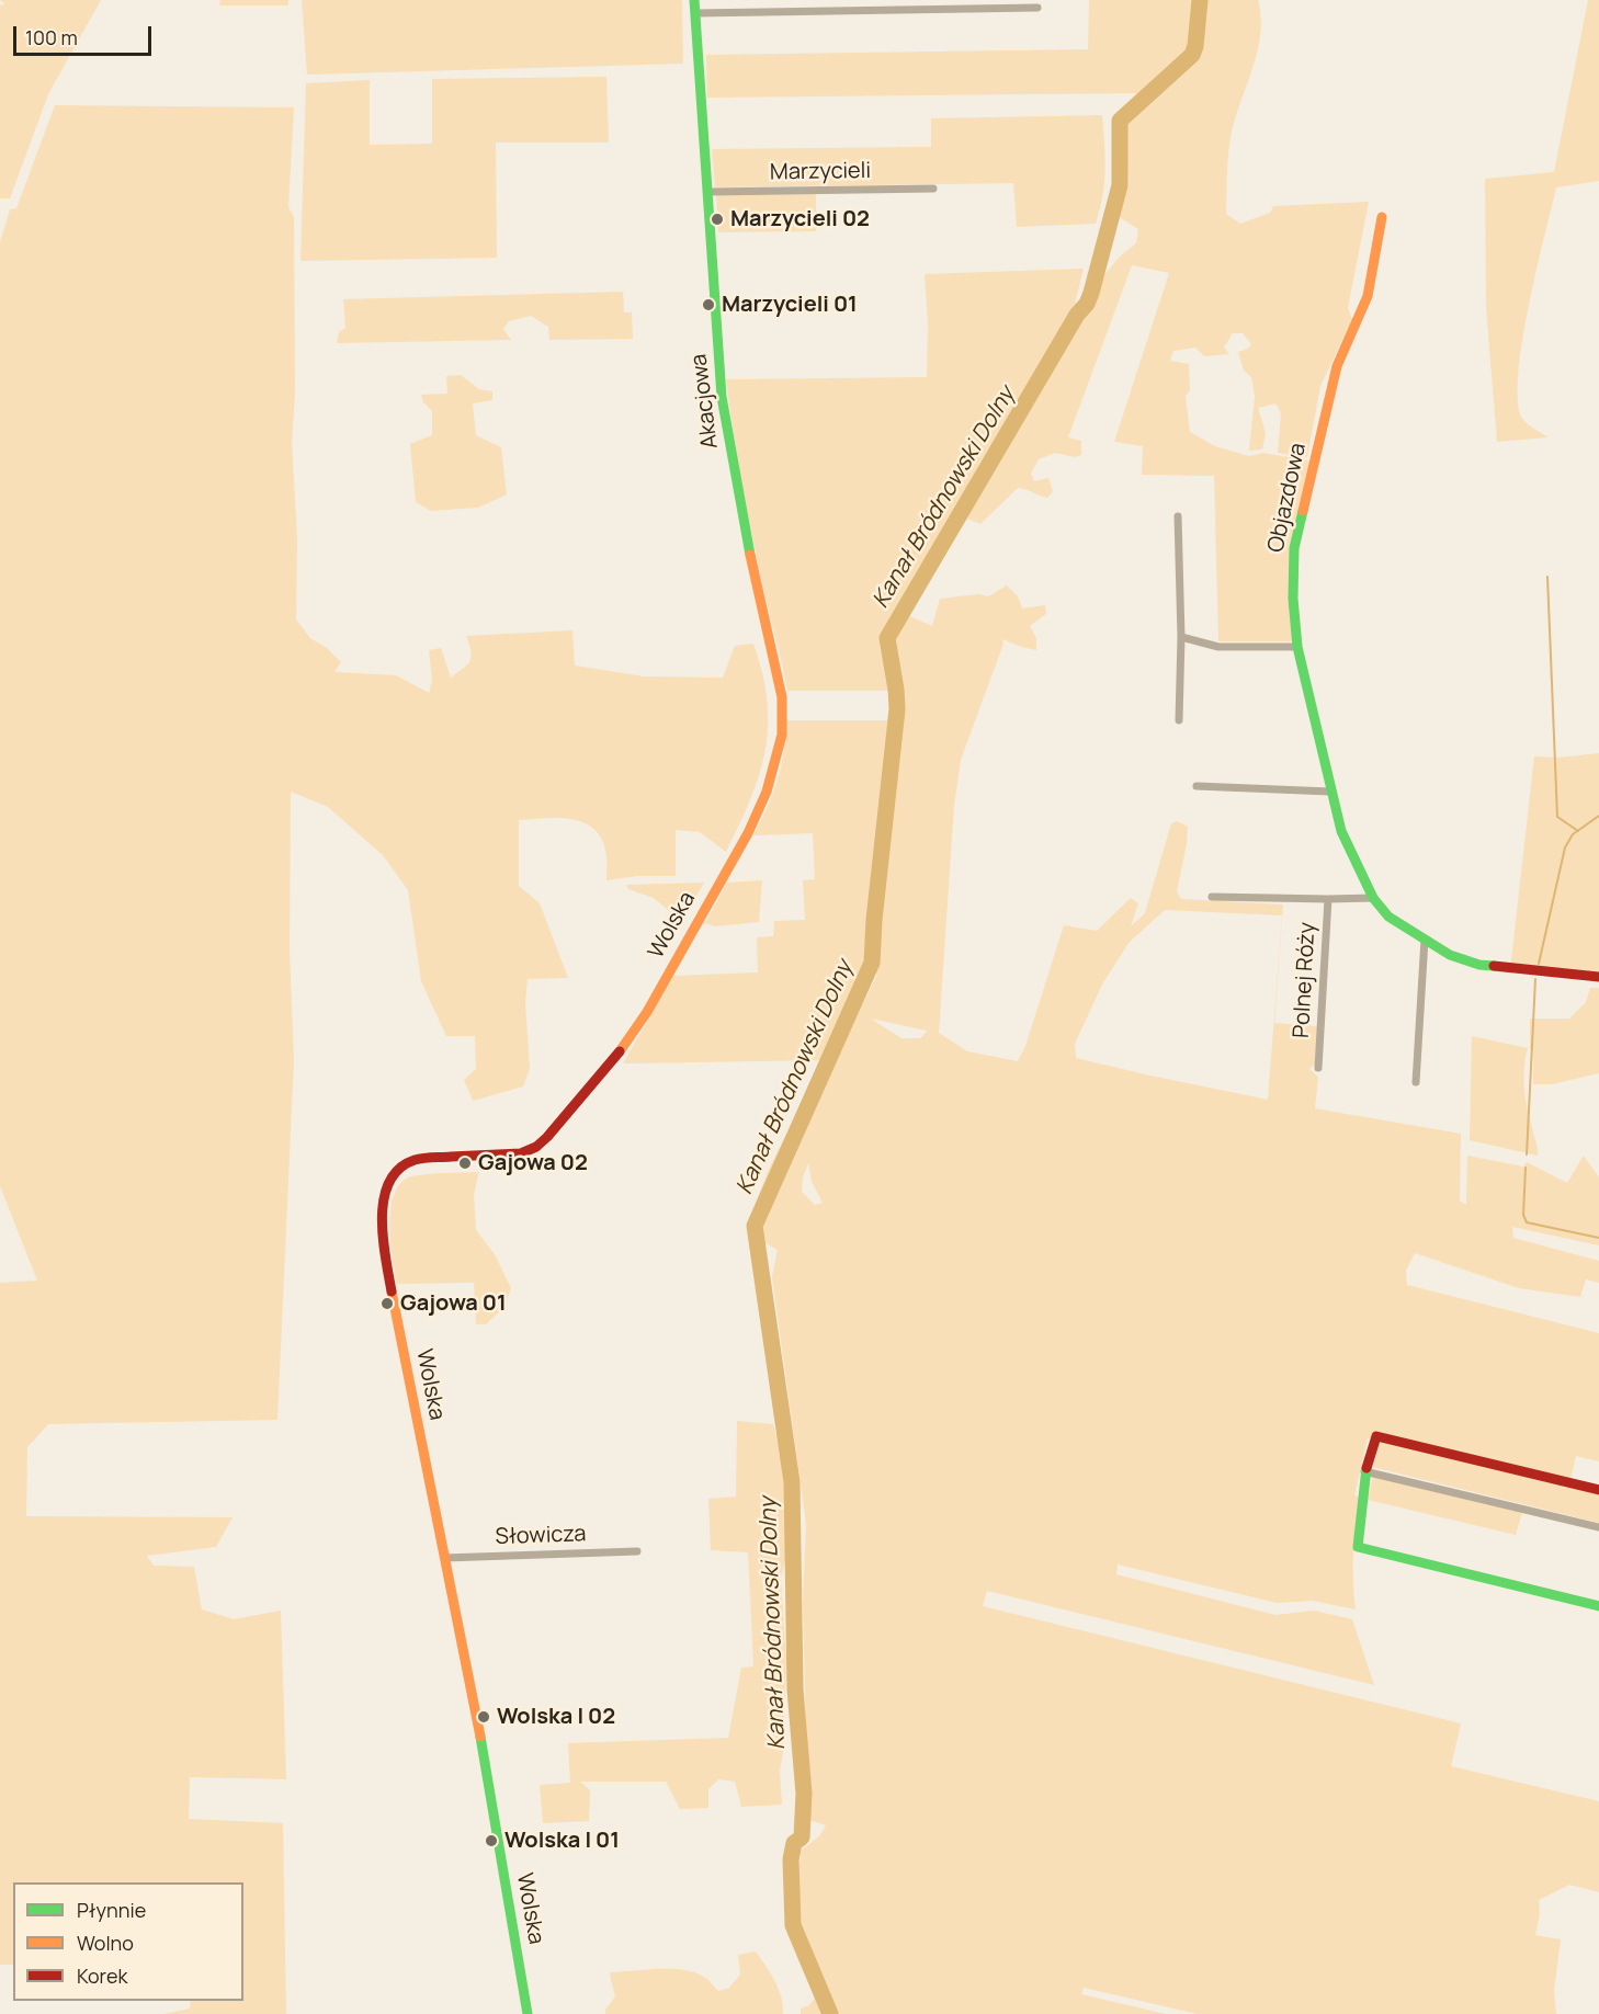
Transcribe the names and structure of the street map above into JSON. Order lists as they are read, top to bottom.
{
  "streets": {
    "street": [
      "Marzycieli",
      "Akacjowa",
      "Objazdowa",
      "Wolska",
      "Polnej Róży",
      "Słowicza"
    ]
  },
  "crossings": [
    ["Marzycieli", "Akacjowa"],
    ["Akacjowa", "Wolska"],
    ["Objazdowa", "Polnej Róży"],
    ["Wolska", "Słowicza"]
  ],
  "water": ["Kanał Bródnowski Dolny"],
  "places": [
    "Marzycieli 02",
    "Marzycieli 01",
    "Gajowa 02",
    "Gajowa 01",
    "Wolska I 02",
    "Wolska I 01"
  ],
  "legend": ["Płynnie", "Wolno", "Korek"],
  "scale_bar": "100 m"
}
